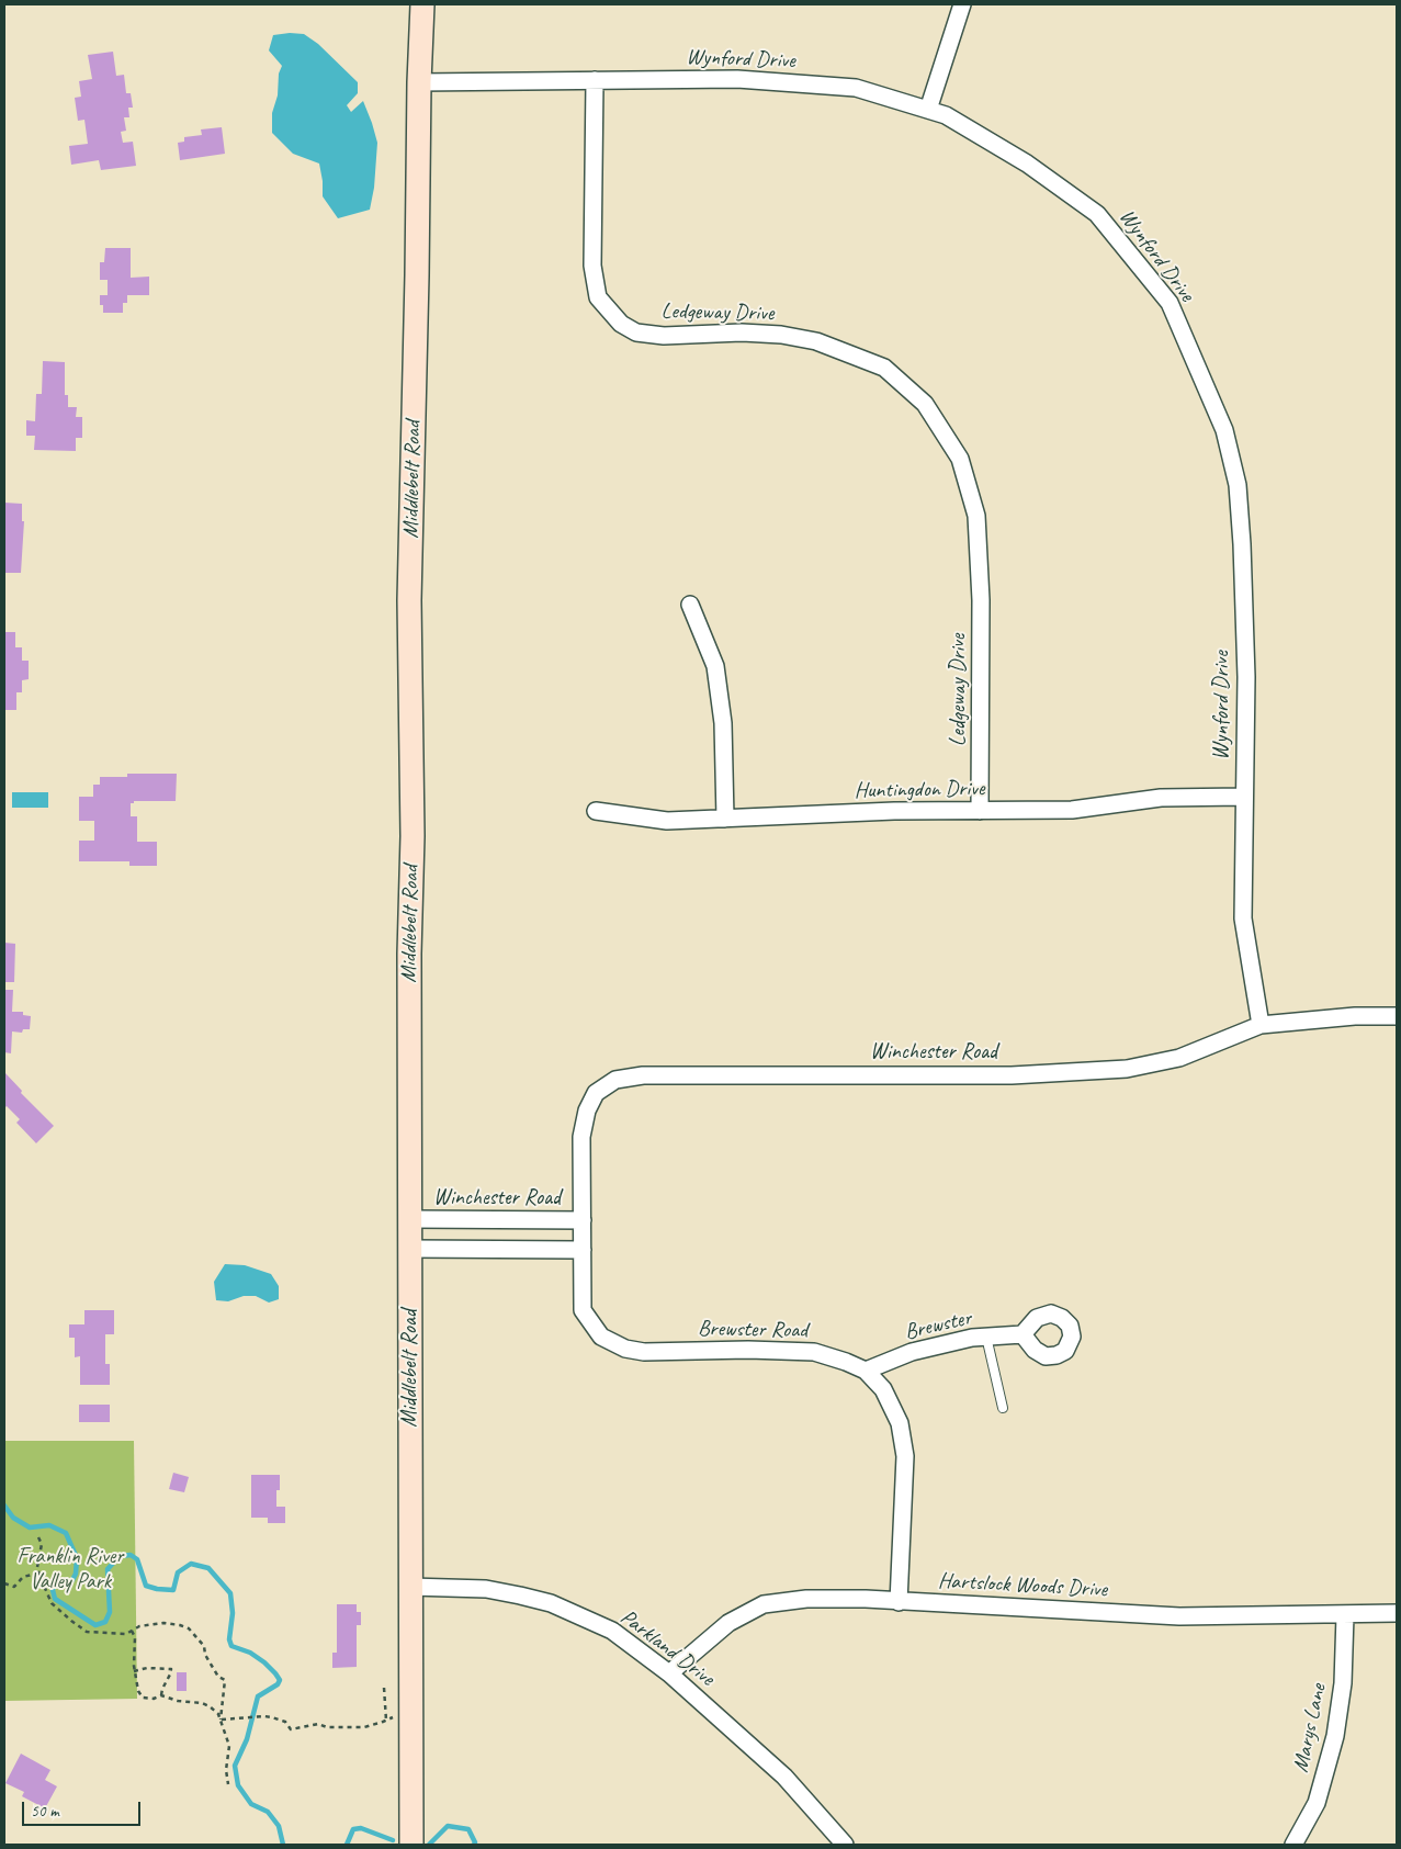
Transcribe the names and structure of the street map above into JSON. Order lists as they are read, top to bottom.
{
  "streets": {
    "street": [
      "Wynford Drive",
      "Ledgeway Drive",
      "Middlebelt Road",
      "Huntingdon Drive",
      "Winchester Road",
      "Brewster",
      "Brewster Road",
      "Hartslock Woods Drive",
      "Parkland Drive",
      "Marys Lane"
    ]
  },
  "crossings": [
    ["Wynford Drive", "Ledgeway Drive"],
    ["Wynford Drive", "Middlebelt Road"],
    ["Wynford Drive", "Huntingdon Drive"],
    ["Wynford Drive", "Winchester Road"],
    ["Ledgeway Drive", "Huntingdon Drive"],
    ["Middlebelt Road", "Winchester Road"],
    ["Middlebelt Road", "Parkland Drive"],
    ["Winchester Road", "Brewster Road"],
    ["Brewster", "Brewster Road"],
    ["Brewster Road", "Hartslock Woods Drive"],
    ["Hartslock Woods Drive", "Parkland Drive"],
    ["Hartslock Woods Drive", "Marys Lane"]
  ],
  "parks": ["Franklin River Valley Park"],
  "scale_bar": "50 m"
}
